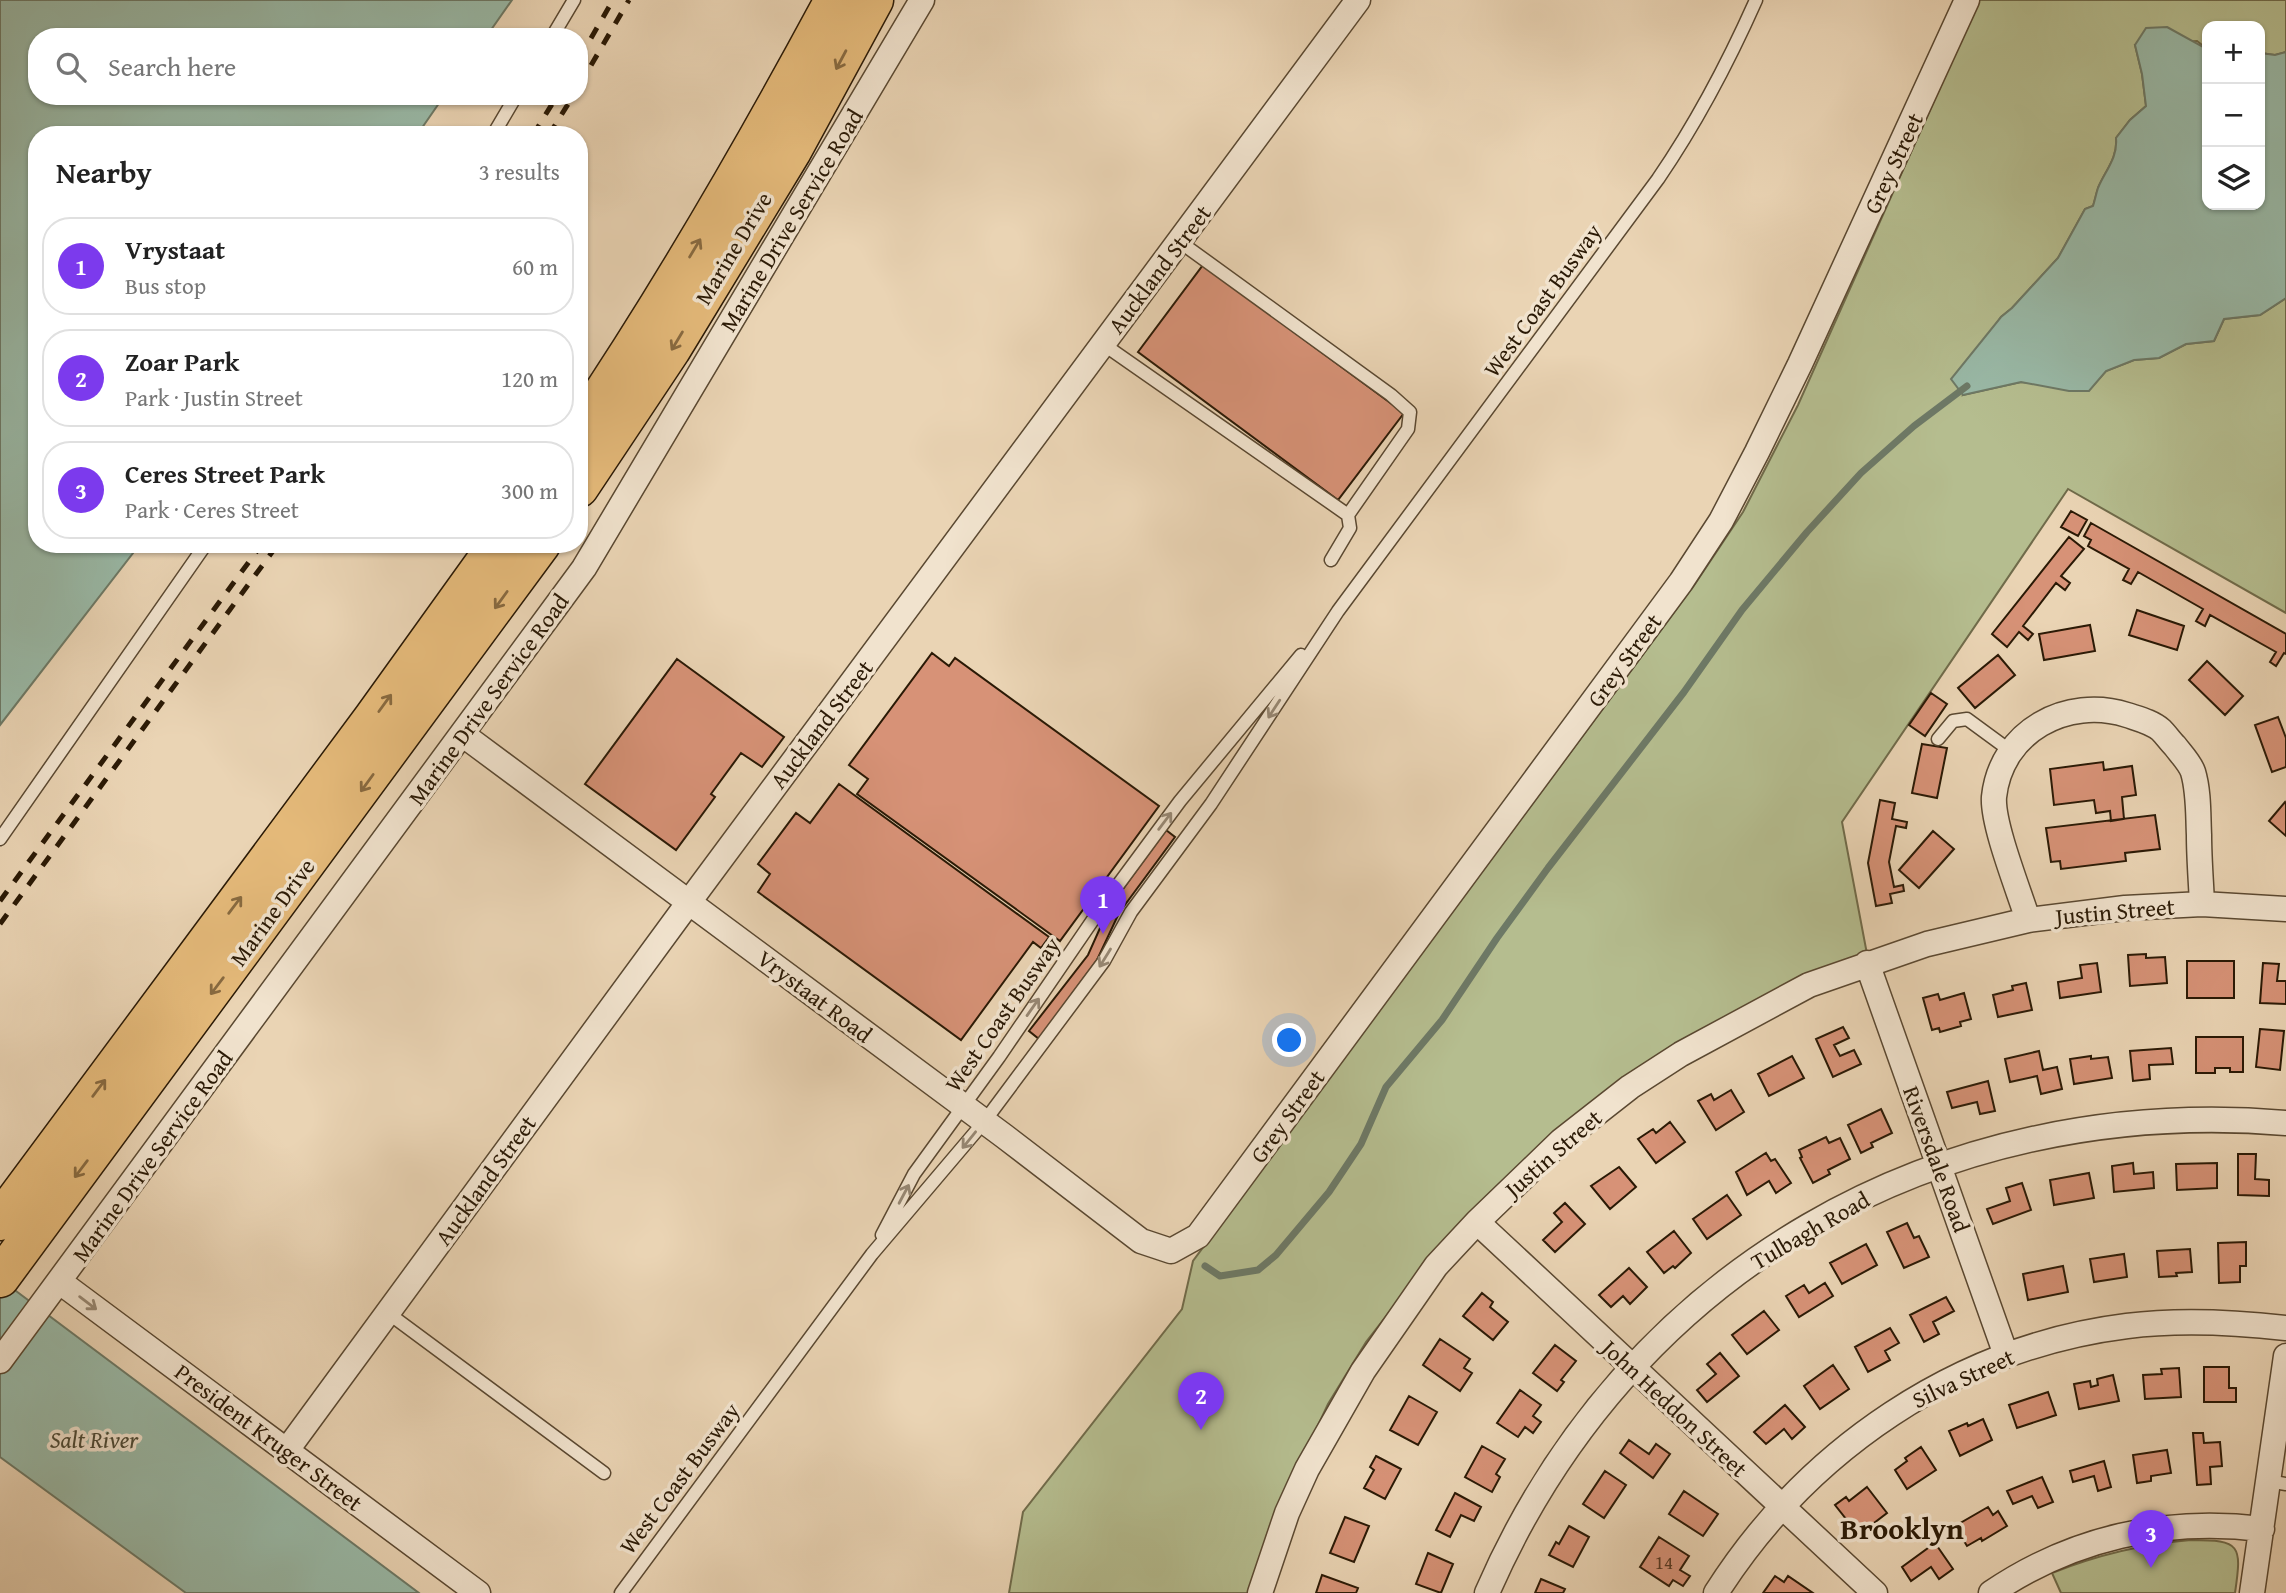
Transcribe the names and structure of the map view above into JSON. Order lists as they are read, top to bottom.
{
  "streets": {
    "main road": ["Marine Drive"],
    "street": [
      "Grey Street",
      "Marine Drive Service Road",
      "Auckland Street",
      "Justin Street",
      "Vrystaat Road",
      "Riversdale Road",
      "Tulbagh Road",
      "Silva Street",
      "John Heddon Street",
      "President Kruger Street"
    ],
    "lane": ["West Coast Busway"]
  },
  "crossings": [
    ["Grey Street", "Vrystaat Road"],
    ["Marine Drive Service Road", "Vrystaat Road"],
    ["Marine Drive Service Road", "President Kruger Street"],
    ["Auckland Street", "Vrystaat Road"],
    ["Auckland Street", "President Kruger Street"],
    ["West Coast Busway", "Vrystaat Road"],
    ["Justin Street", "Riversdale Road"],
    ["Justin Street", "John Heddon Street"],
    ["Riversdale Road", "Tulbagh Road"],
    ["Riversdale Road", "Silva Street"],
    ["Tulbagh Road", "John Heddon Street"],
    ["Silva Street", "John Heddon Street"]
  ],
  "one_way": ["President Kruger Street"],
  "districts": ["Brooklyn"],
  "water": ["Salt River"],
  "house_numbers": ["14"],
  "page": {
    "map_buttons": ["+", "−"],
    "search": "Search here",
    "heading": ["Nearby", "3 results"],
    "list": [
      {
        "mark": "1",
        "name": "Vrystaat",
        "note": "Bus stop",
        "value": "60 m"
      },
      {
        "mark": "2",
        "name": "Zoar Park",
        "note": "Park · Justin Street",
        "value": "120 m"
      },
      {
        "mark": "3",
        "name": "Ceres Street Park",
        "note": "Park · Ceres Street",
        "value": "300 m"
      }
    ],
    "pins": ["1", "2", "3"]
  }
}
